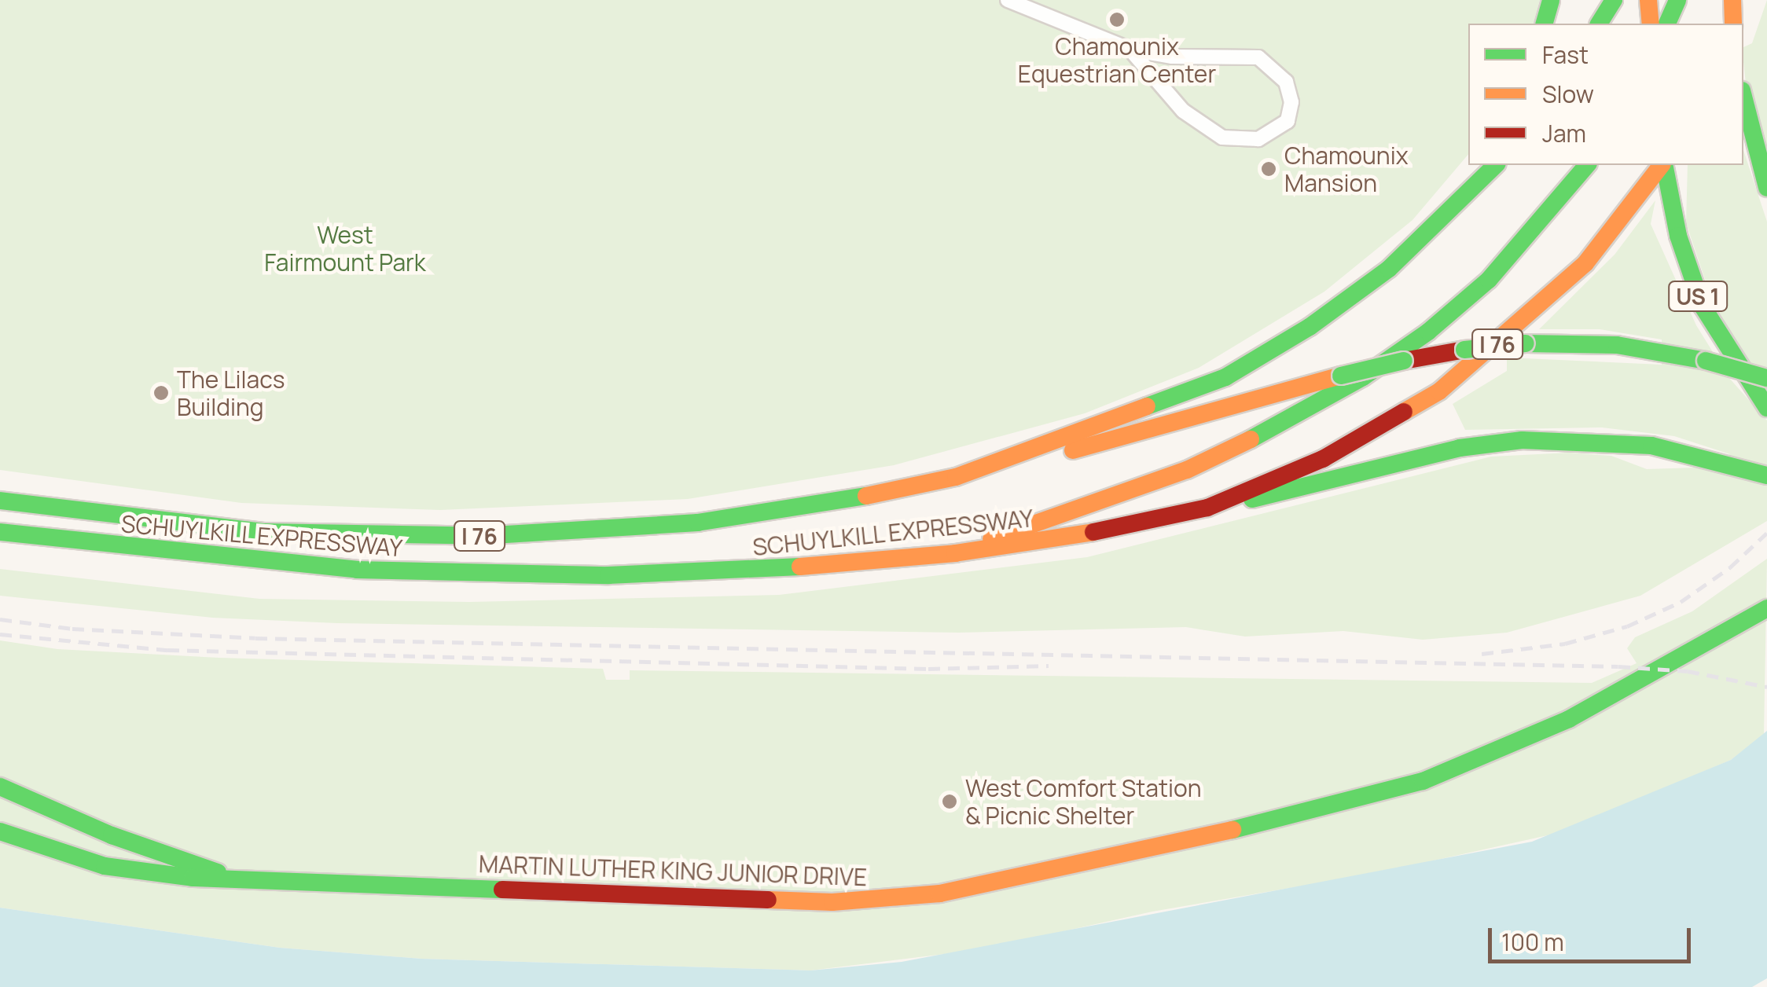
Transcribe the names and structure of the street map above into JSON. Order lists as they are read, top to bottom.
{
  "streets": {
    "main road": [
      "US 1",
      "I 76",
      "SCHUYLKILL EXPRESSWAY",
      "MARTIN LUTHER KING JUNIOR DRIVE"
    ]
  },
  "crossings": [
    ["US 1", "SCHUYLKILL EXPRESSWAY"]
  ],
  "parks": ["West Fairmount Park"],
  "places": [
    "Chamounix Equestrian Center",
    "Chamounix Mansion",
    "The Lilacs Building",
    "West Comfort Station & Picnic Shelter"
  ],
  "legend": ["Fast", "Slow", "Jam"],
  "scale_bar": "100 m"
}
